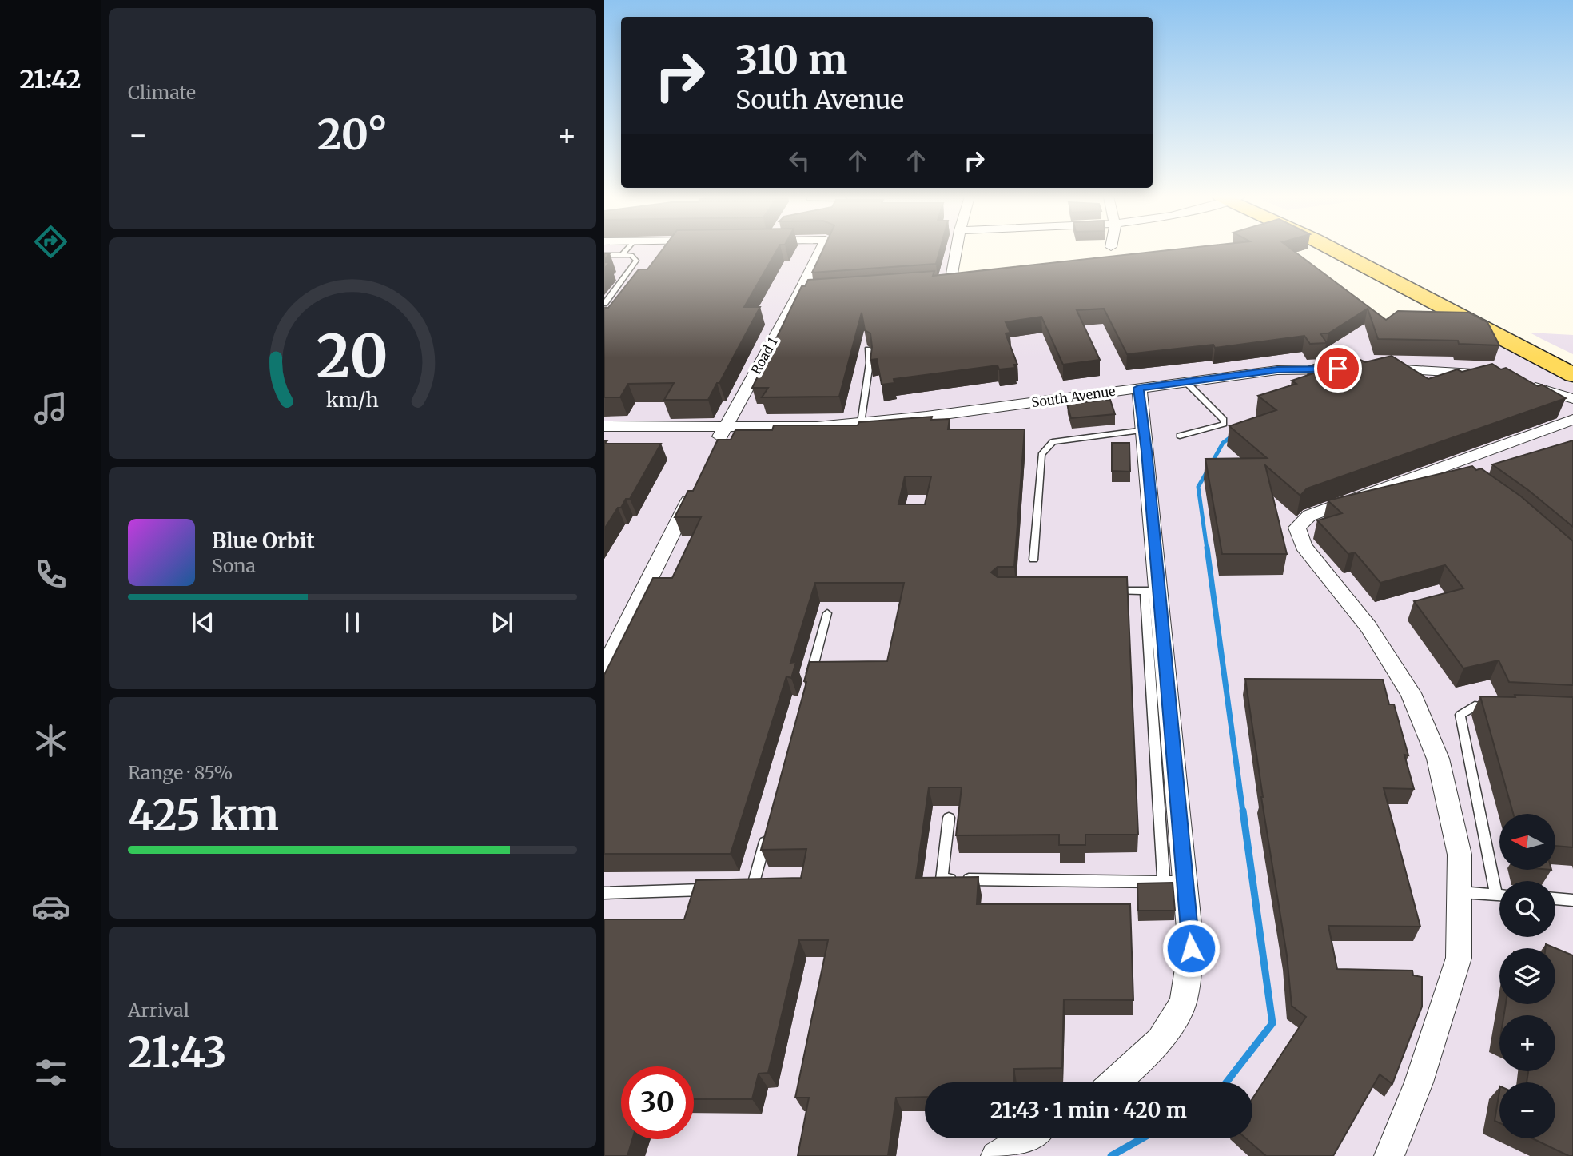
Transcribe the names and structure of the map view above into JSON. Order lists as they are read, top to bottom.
{
  "streets": {
    "street": ["Road 1", "South Avenue"]
  },
  "crossings": [
    ["Road 1", "South Avenue"]
  ],
  "north": "left",
  "page": {
    "tabs": "21:42",
    "tile": [
      "Climate",
      ["Range · 85%", "425 km"],
      ["Arrival", "21:43"]
    ],
    "turn": ["310 m", "South Avenue"],
    "heat": ["−", "20°", "+"],
    "song": ["Blue Orbit", "Sona"],
    "map_buttons": ["+", "−"],
    "limit": "30",
    "trip": "21:43 · 1 min · 420 m",
    "gauge": ["20", "km/h"]
  }
}
